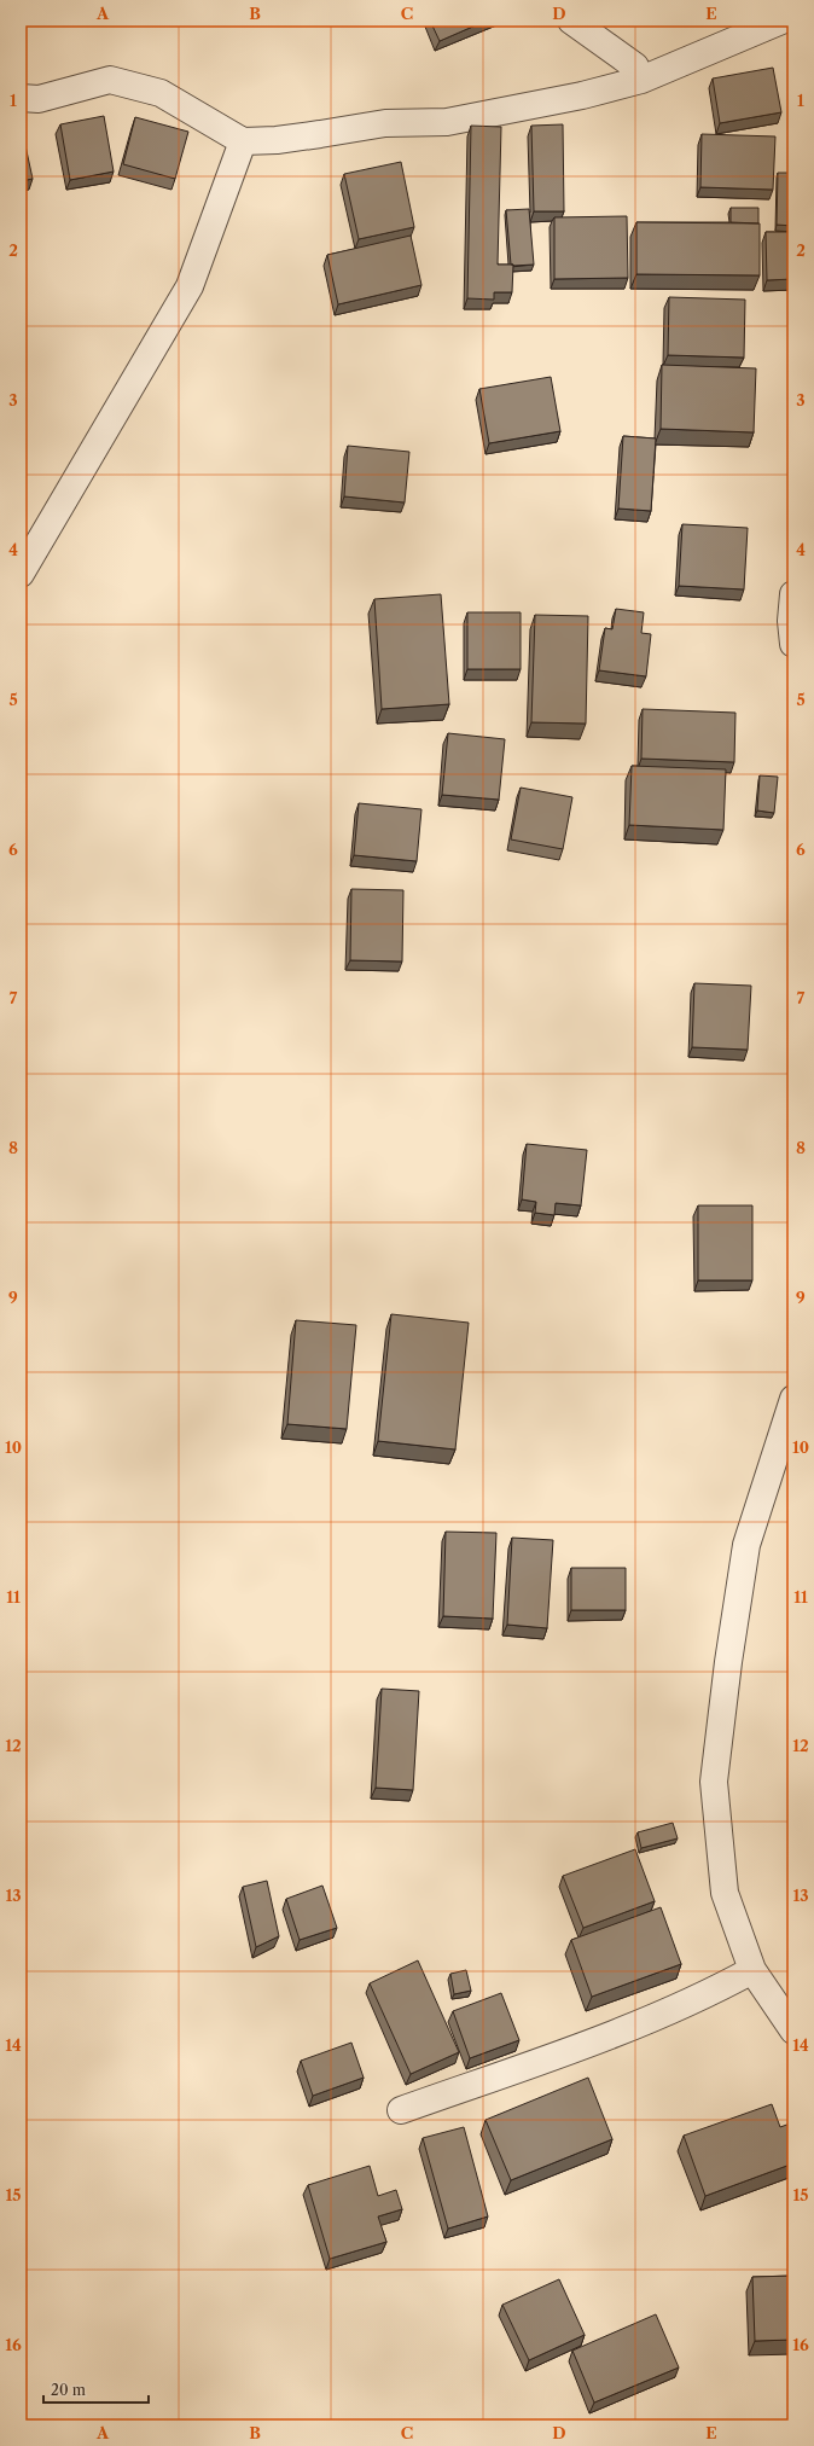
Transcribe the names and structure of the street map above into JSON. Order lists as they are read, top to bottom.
{
  "scale_bar": "20 m",
  "grid": {
    "columns": [
      "A",
      "B",
      "C",
      "D",
      "E"
    ],
    "rows": [
      "1",
      "2",
      "3",
      "4",
      "5",
      "6",
      "7",
      "8",
      "9",
      "10",
      "11",
      "12",
      "13",
      "14",
      "15",
      "16"
    ]
  }
}
